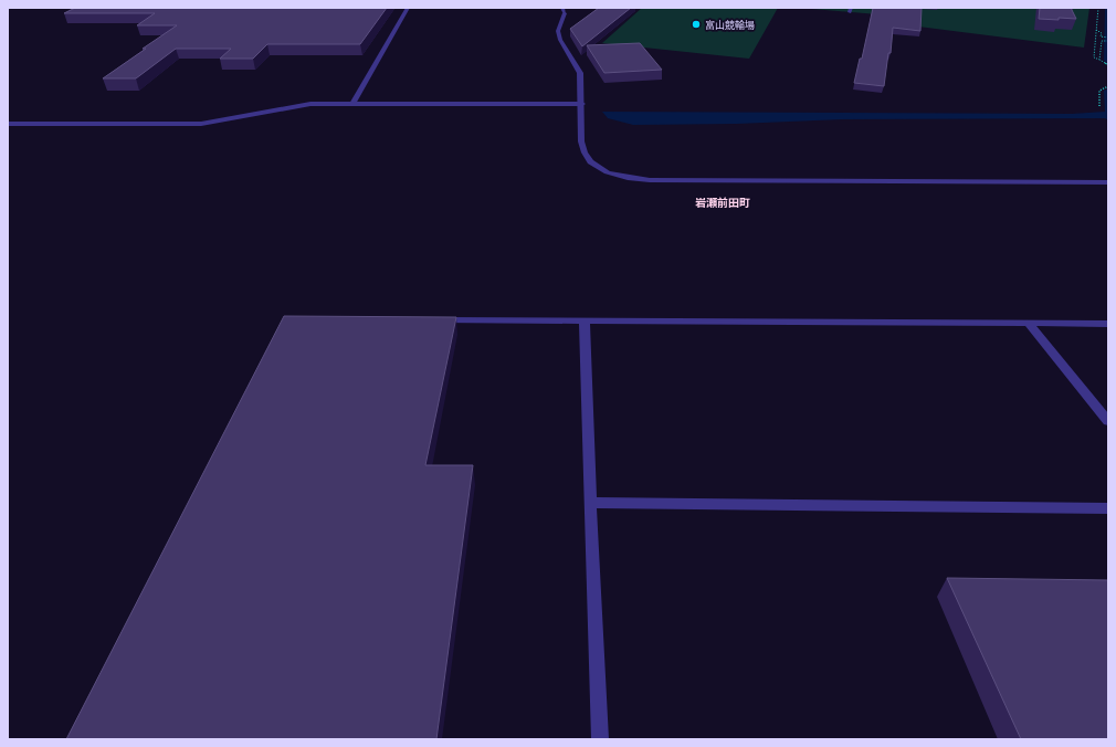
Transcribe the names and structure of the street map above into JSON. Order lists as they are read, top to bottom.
{
  "districts": ["岩瀬前田町"],
  "places": ["富山競輪場"]
}
